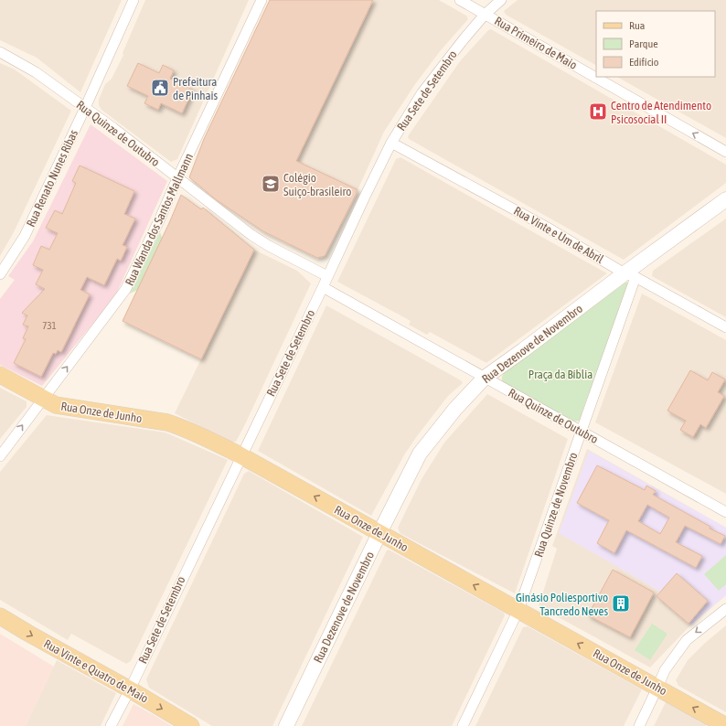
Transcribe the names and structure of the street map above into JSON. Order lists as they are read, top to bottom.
{
  "streets": {
    "main road": ["Rua Onze de Junho", "Rua Vinte e Quatro de Maio"],
    "street": [
      "Rua Primeiro de Maio",
      "Rua Sete de Setembro",
      "Rua Quinze de Outubro",
      "Rua Renato Nunes Ribas",
      "Rua Wanda dos Santos Mallmann",
      "Rua Vinte e Um de Abril",
      "Rua Dezenove de Novembro",
      "Rua Quinze de Novembro"
    ]
  },
  "crossings": [
    ["Rua Primeiro de Maio", "Rua Sete de Setembro"],
    ["Rua Sete de Setembro", "Rua Quinze de Outubro"],
    ["Rua Sete de Setembro", "Rua Vinte e Um de Abril"],
    ["Rua Sete de Setembro", "Rua Onze de Junho"],
    ["Rua Sete de Setembro", "Rua Vinte e Quatro de Maio"],
    ["Rua Quinze de Outubro", "Rua Renato Nunes Ribas"],
    ["Rua Quinze de Outubro", "Rua Wanda dos Santos Mallmann"],
    ["Rua Quinze de Outubro", "Rua Dezenove de Novembro"],
    ["Rua Quinze de Outubro", "Rua Quinze de Novembro"],
    ["Rua Wanda dos Santos Mallmann", "Rua Onze de Junho"],
    ["Rua Vinte e Um de Abril", "Rua Dezenove de Novembro"],
    ["Rua Vinte e Um de Abril", "Rua Quinze de Novembro"],
    ["Rua Dezenove de Novembro", "Rua Onze de Junho"],
    ["Rua Dezenove de Novembro", "Rua Quinze de Novembro"],
    ["Rua Onze de Junho", "Rua Quinze de Novembro"]
  ],
  "one_way": [
    "Rua Primeiro de Maio",
    "Rua Wanda dos Santos Mallmann",
    "Rua Onze de Junho",
    "Rua Vinte e Quatro de Maio"
  ],
  "parks": ["Praça da Bíblia"],
  "places": {
    "public building": ["Prefeitura de Pìnhais"],
    "hospital": ["Centro de Atendimento Psicosocial II"],
    "school or university": ["Colégio Suiço-brasileiro"],
    "building": ["Ginásio Poliesportivo Tancredo Neves"]
  },
  "house_numbers": ["731"],
  "legend": ["Rua", "Parque", "Edifício"]
}
